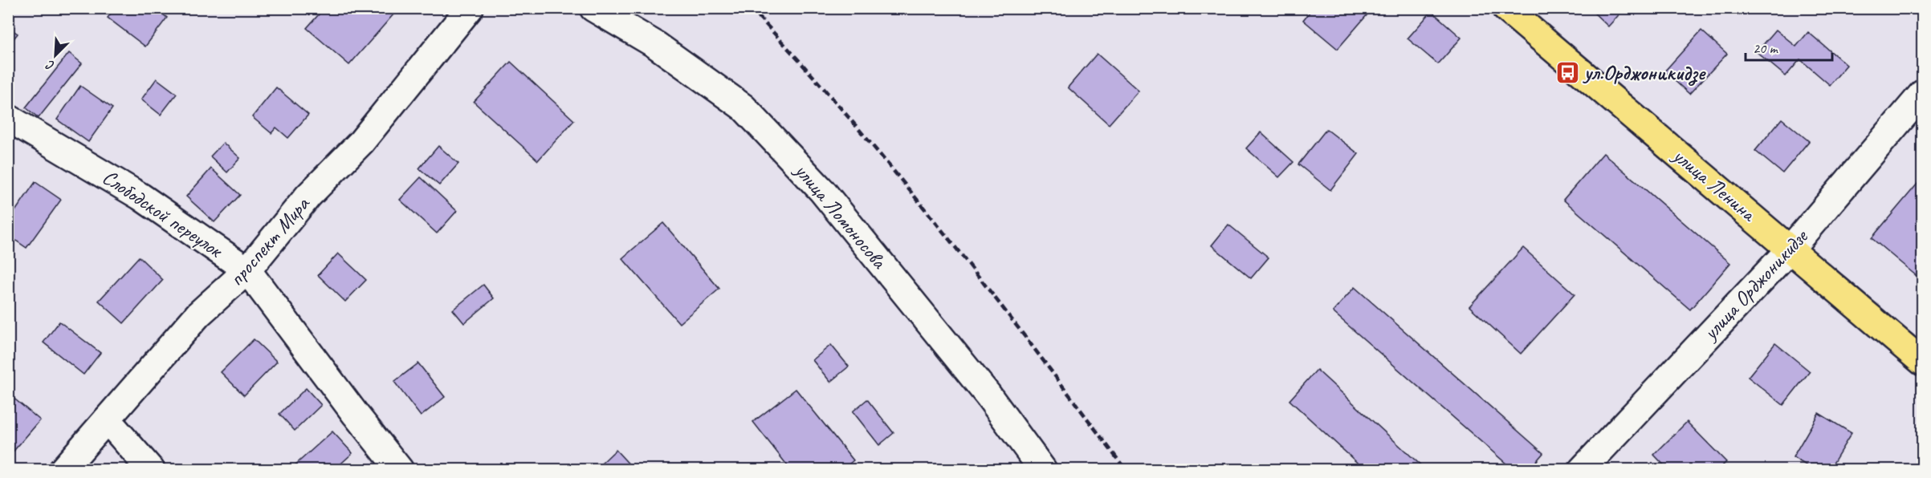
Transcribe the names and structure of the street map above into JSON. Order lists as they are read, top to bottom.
{
  "streets": {
    "main road": ["улица Ленина"],
    "street": [
      "Слободской переулок",
      "улица Ломоносова",
      "проспект Мира",
      "улица Орджоникидзе"
    ]
  },
  "crossings": [
    ["улица Ленина", "улица Орджоникидзе"],
    ["Слободской переулок", "проспект Мира"]
  ],
  "places": {
    "bus stop": ["ул.Орджоникидзе"]
  },
  "scale_bar": "20 m",
  "north": "bottom left"
}
